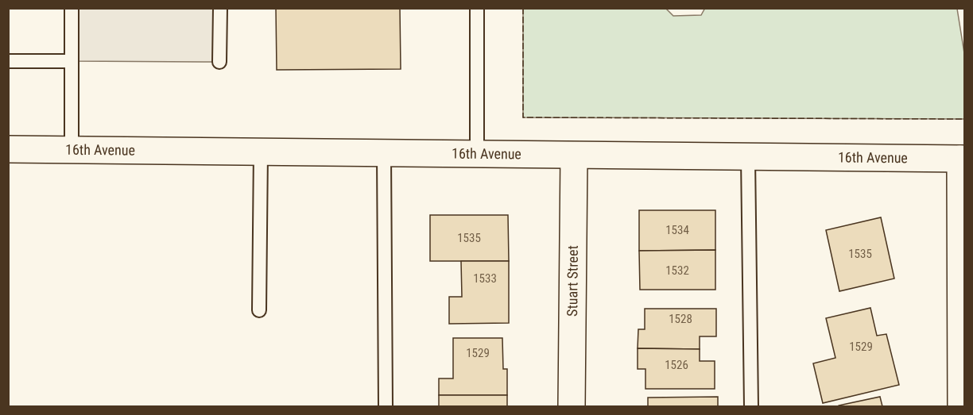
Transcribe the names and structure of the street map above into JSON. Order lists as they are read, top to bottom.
{
  "streets": {
    "street": ["16th Avenue", "Stuart Street"]
  },
  "crossings": [
    ["16th Avenue", "Stuart Street"]
  ],
  "house_numbers": [
    "1534",
    "1535",
    "1535",
    "1532",
    "1533",
    "1528",
    "1529",
    "1529",
    "1526"
  ]
}
